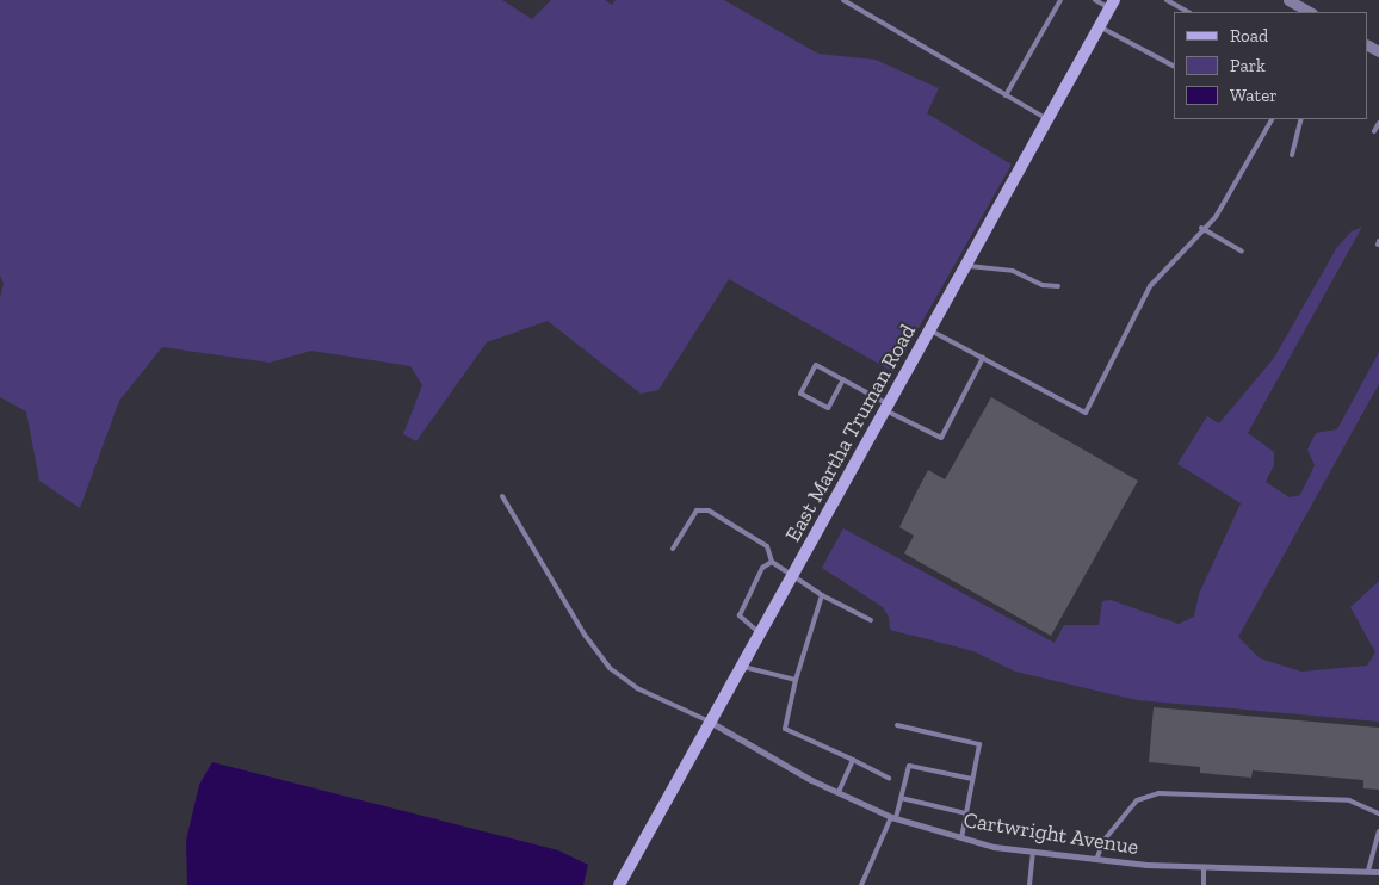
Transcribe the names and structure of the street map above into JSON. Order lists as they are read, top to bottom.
{
  "streets": {
    "main road": ["East Martha Truman Road"],
    "street": ["Cartwright Avenue"]
  },
  "crossings": [
    ["East Martha Truman Road", "Cartwright Avenue"]
  ],
  "legend": ["Road", "Park", "Water"]
}
